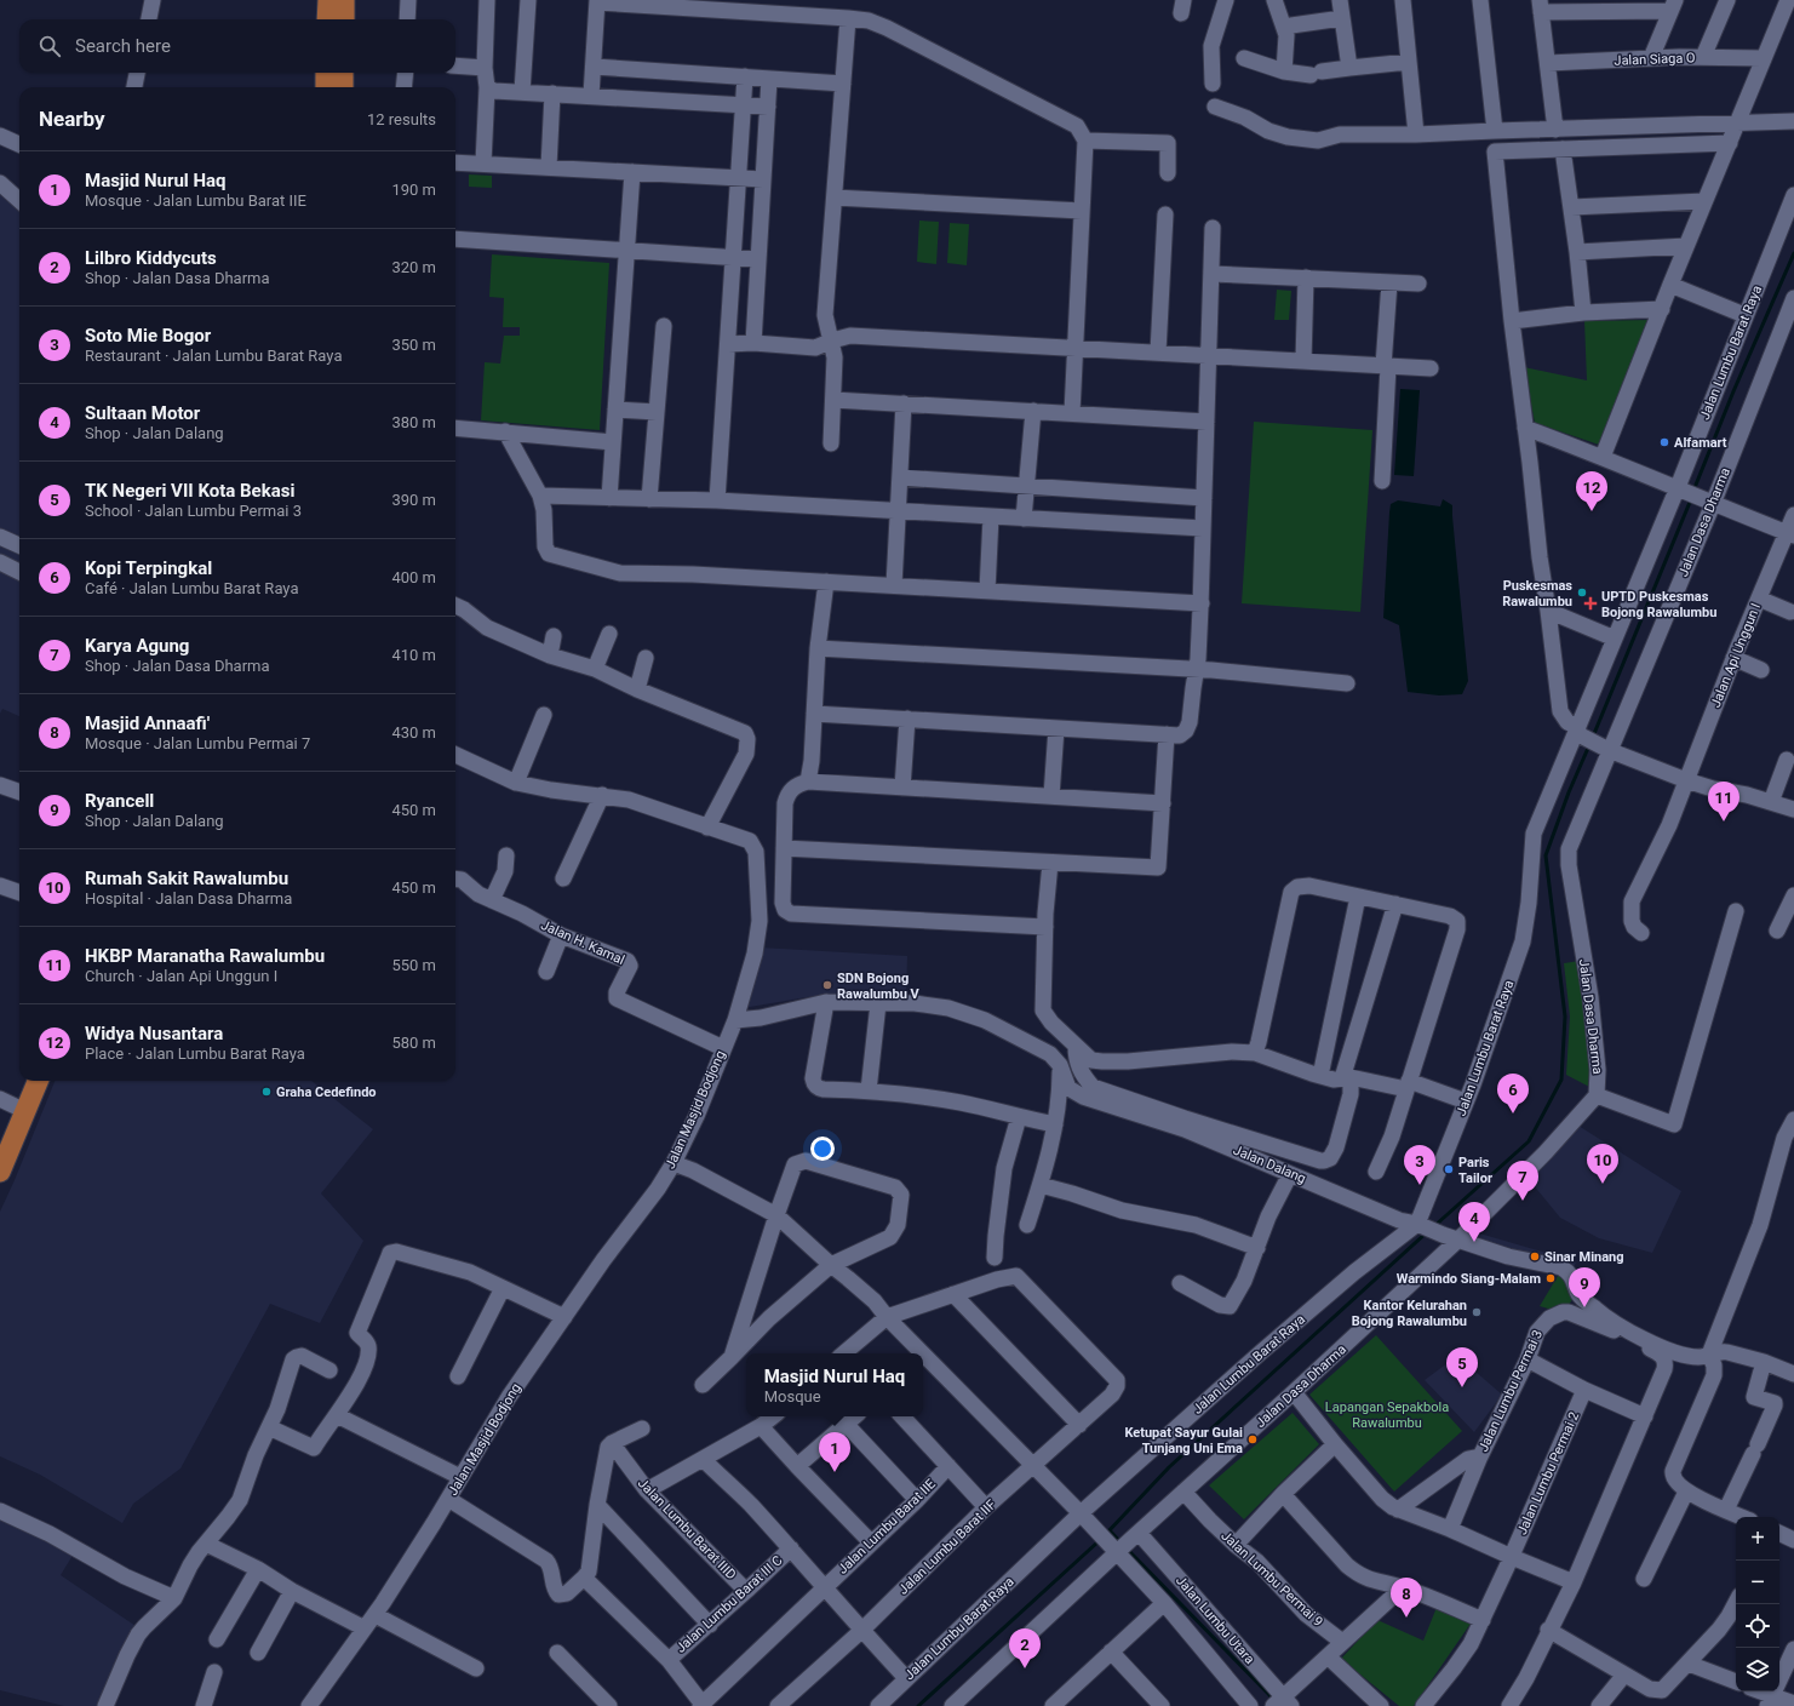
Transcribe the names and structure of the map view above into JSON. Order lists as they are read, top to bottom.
{
  "streets": {
    "street": [
      "Jalan Siaga O",
      "Jalan Lumbu Barat Raya",
      "Jalan Dasa Dharma",
      "Jalan Api Unggun I",
      "Jalan H. Kamal",
      "Jalan Masjid Bodjong",
      "Jalan Dalang",
      "Jalan Lumbu Permai 3",
      "Jalan Lumbu Permai 2",
      "Jalan Lumbu Barat IIE",
      "Jalan Lumbu Barat IIID",
      "Jalan Lumbu Barat IIF",
      "Jalan Lumbu Permai 9",
      "Jalan Lumbu Barat III C",
      "Jalan Lumbu Utara"
    ]
  },
  "crossings": [
    ["Jalan Lumbu Barat Raya", "Jalan Dalang"],
    ["Jalan Dasa Dharma", "Jalan Dalang"],
    ["Jalan Dasa Dharma", "Jalan Lumbu Permai 9"],
    ["Jalan Dasa Dharma", "Jalan Lumbu Utara"],
    ["Jalan H. Kamal", "Jalan Masjid Bodjong"],
    ["Jalan Lumbu Barat IIID", "Jalan Lumbu Barat III C"]
  ],
  "parks": ["Lapangan Sepakbola Rawalumbu"],
  "places": {
    "other": [
      "Alfamart",
      "Puskesmas Rawalumbu",
      "SDN Bojong Rawalumbu V",
      "Graha Cedefindo",
      "Paris Tailor",
      "Sinar Minang",
      "Warmindo Siang-Malam",
      "Kantor Kelurahan Bojong Rawalumbu",
      "Ketupat Sayur Gulai Tunjang Uni Ema"
    ],
    "health": ["UPTD Puskesmas Bojong Rawalumbu"]
  },
  "page": {
    "search": "Search here",
    "heading": ["Nearby", "12 results"],
    "list": [
      {
        "mark": "1",
        "name": "Masjid Nurul Haq",
        "note": "Mosque · Jalan Lumbu Barat IIE",
        "value": "190 m"
      },
      {
        "mark": "2",
        "name": "Lilbro Kiddycuts",
        "note": "Shop · Jalan Dasa Dharma",
        "value": "320 m"
      },
      {
        "mark": "3",
        "name": "Soto Mie Bogor",
        "note": "Restaurant · Jalan Lumbu Barat Raya",
        "value": "350 m"
      },
      {
        "mark": "4",
        "name": "Sultaan Motor",
        "note": "Shop · Jalan Dalang",
        "value": "380 m"
      },
      {
        "mark": "5",
        "name": "TK Negeri VII Kota Bekasi",
        "note": "School · Jalan Lumbu Permai 3",
        "value": "390 m"
      },
      {
        "mark": "6",
        "name": "Kopi Terpingkal",
        "note": "Café · Jalan Lumbu Barat Raya",
        "value": "400 m"
      },
      {
        "mark": "7",
        "name": "Karya Agung",
        "note": "Shop · Jalan Dasa Dharma",
        "value": "410 m"
      },
      {
        "mark": "8",
        "name": "Masjid Annaafi'",
        "note": "Mosque · Jalan Lumbu Permai 7",
        "value": "430 m"
      },
      {
        "mark": "9",
        "name": "Ryancell",
        "note": "Shop · Jalan Dalang",
        "value": "450 m"
      },
      {
        "mark": "10",
        "name": "Rumah Sakit Rawalumbu",
        "note": "Hospital · Jalan Dasa Dharma",
        "value": "450 m"
      },
      {
        "mark": "11",
        "name": "HKBP Maranatha Rawalumbu",
        "note": "Church · Jalan Api Unggun I",
        "value": "550 m"
      },
      {
        "mark": "12",
        "name": "Widya Nusantara",
        "note": "Place · Jalan Lumbu Barat Raya",
        "value": "580 m"
      }
    ],
    "pins": [
      "12",
      "11",
      "6",
      "10",
      "3",
      "7",
      "4",
      "9",
      "5",
      "1",
      "8",
      "2"
    ],
    "popup": ["Masjid Nurul Haq", "Mosque"],
    "map_buttons": ["+", "−"]
  }
}
